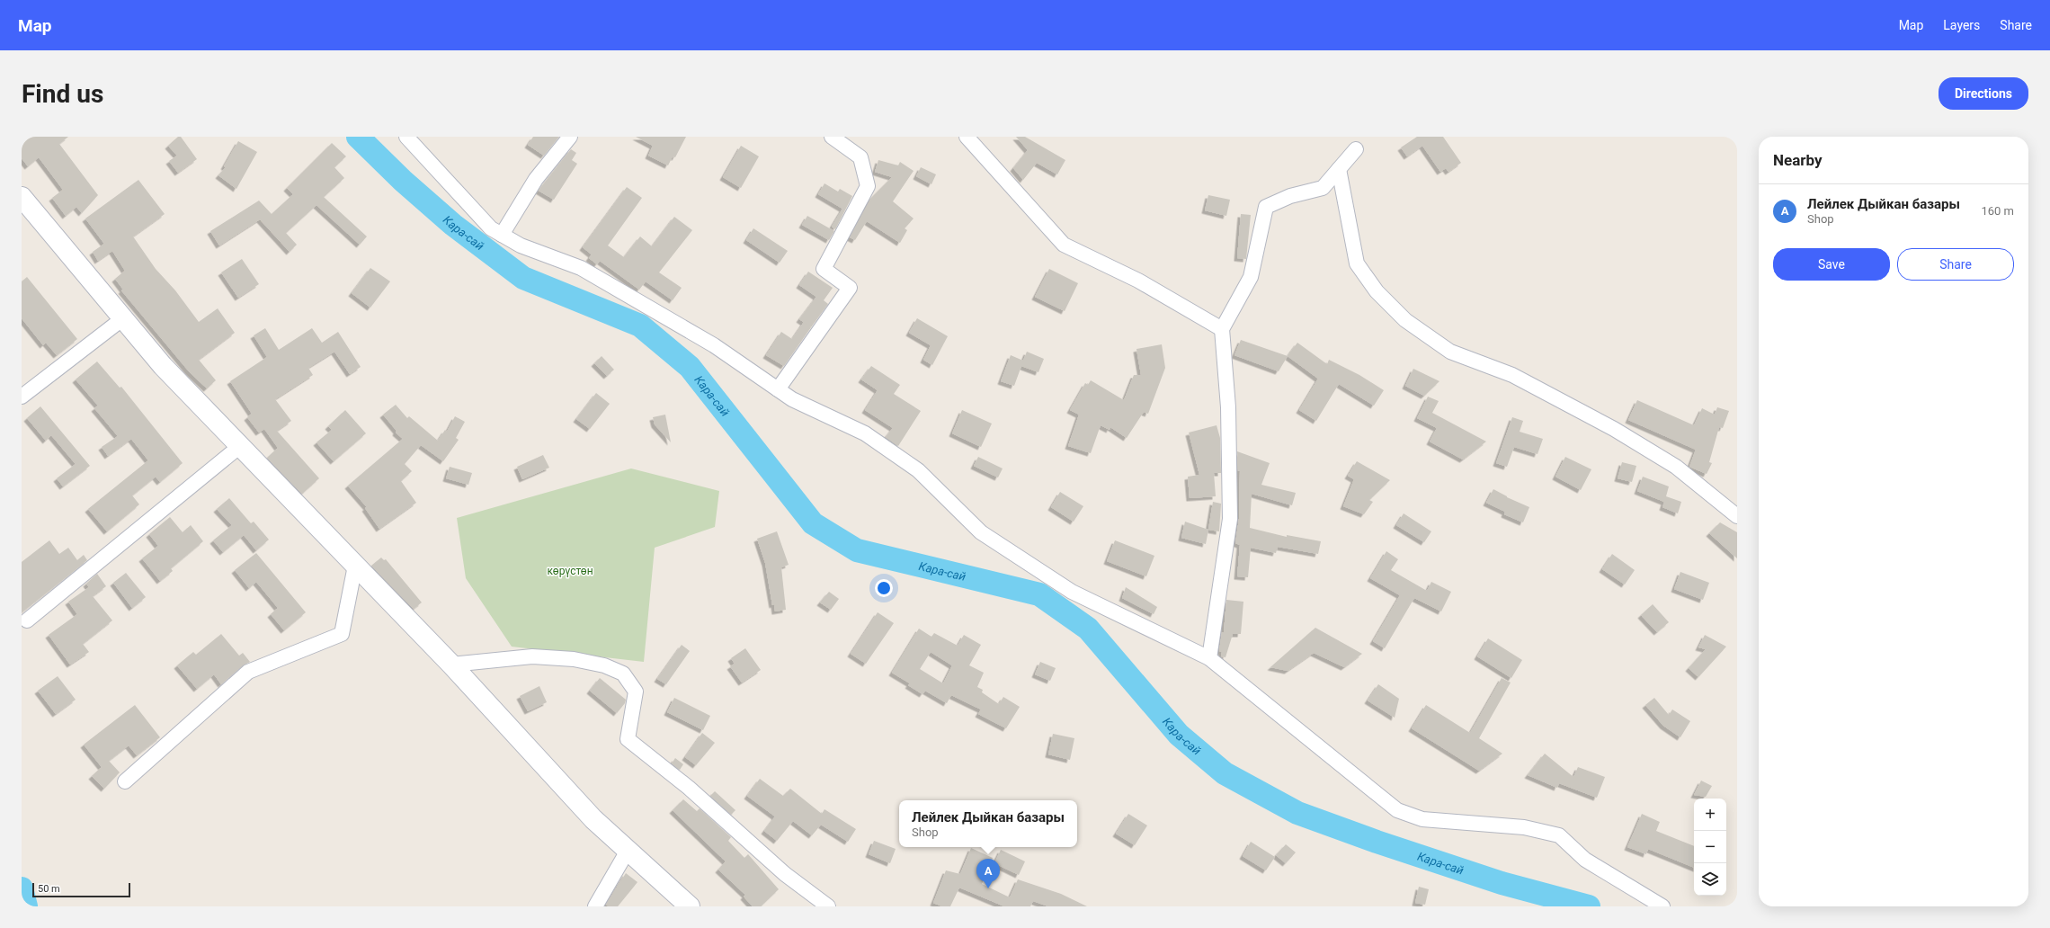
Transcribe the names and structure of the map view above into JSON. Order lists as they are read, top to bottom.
{
  "water": ["Кара-сай"],
  "parks": ["көрүстөн"],
  "scale_bar": "50 m",
  "page": {
    "header": "Map",
    "nav": ["Map", "Layers", "Share"],
    "buttons": [
      "Directions",
      ["Save", "Share"]
    ],
    "title": "Find us",
    "heading": "Nearby",
    "list": [
      {
        "mark": "A",
        "name": "Лейлек Дыйкан базары",
        "note": "Shop",
        "value": "160 m"
      }
    ],
    "map_buttons": ["+", "−"],
    "popup": ["Лейлек Дыйкан базары", "Shop"],
    "pins": "A",
    "scale": "50 m"
  }
}
